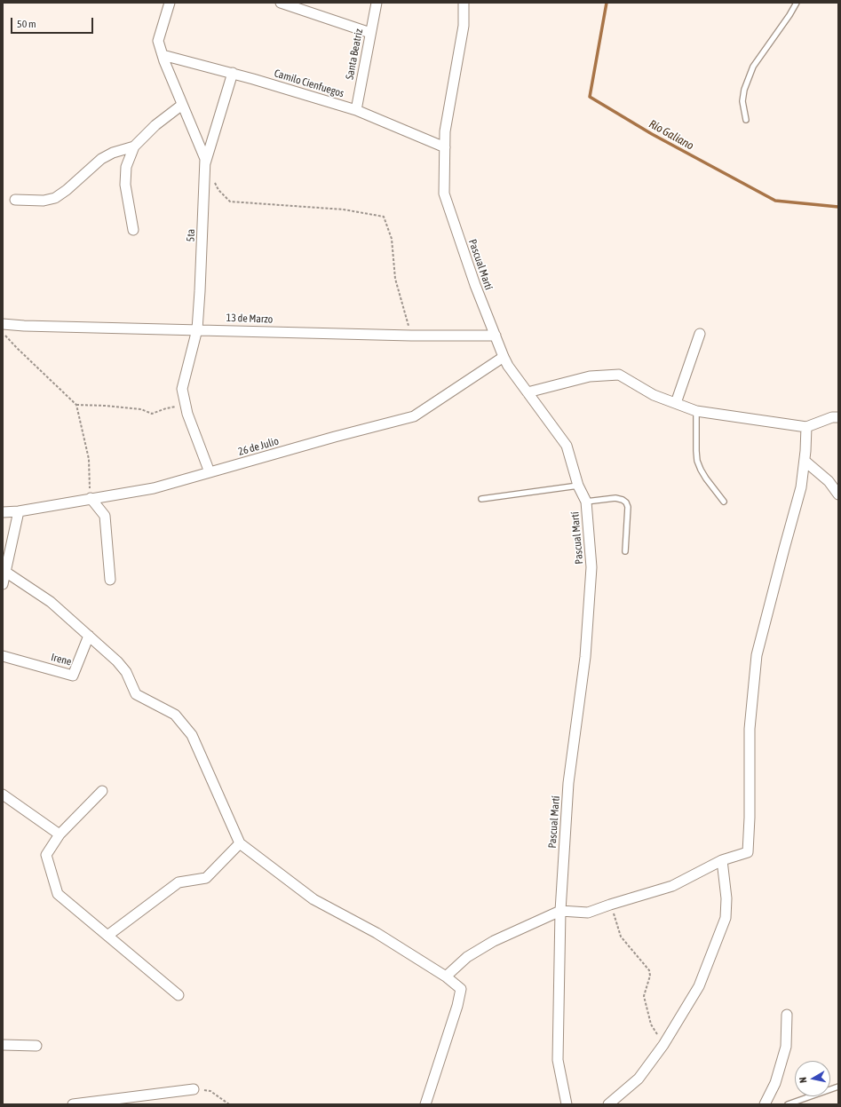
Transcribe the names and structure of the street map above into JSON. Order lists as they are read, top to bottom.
{
  "streets": {
    "street": [
      "Santa Beatriz",
      "Camilo Cienfuegos",
      "5ta",
      "Pascual Martí",
      "13 de Marzo",
      "26 de Julio",
      "Irene"
    ]
  },
  "crossings": [
    ["Santa Beatriz", "Camilo Cienfuegos"],
    ["Camilo Cienfuegos", "5ta"],
    ["Camilo Cienfuegos", "Pascual Martí"],
    ["5ta", "13 de Marzo"],
    ["5ta", "26 de Julio"],
    ["Pascual Martí", "13 de Marzo"],
    ["Pascual Martí", "26 de Julio"]
  ],
  "water": ["Río Galiano"],
  "scale_bar": "50 m",
  "north": "left"
}
